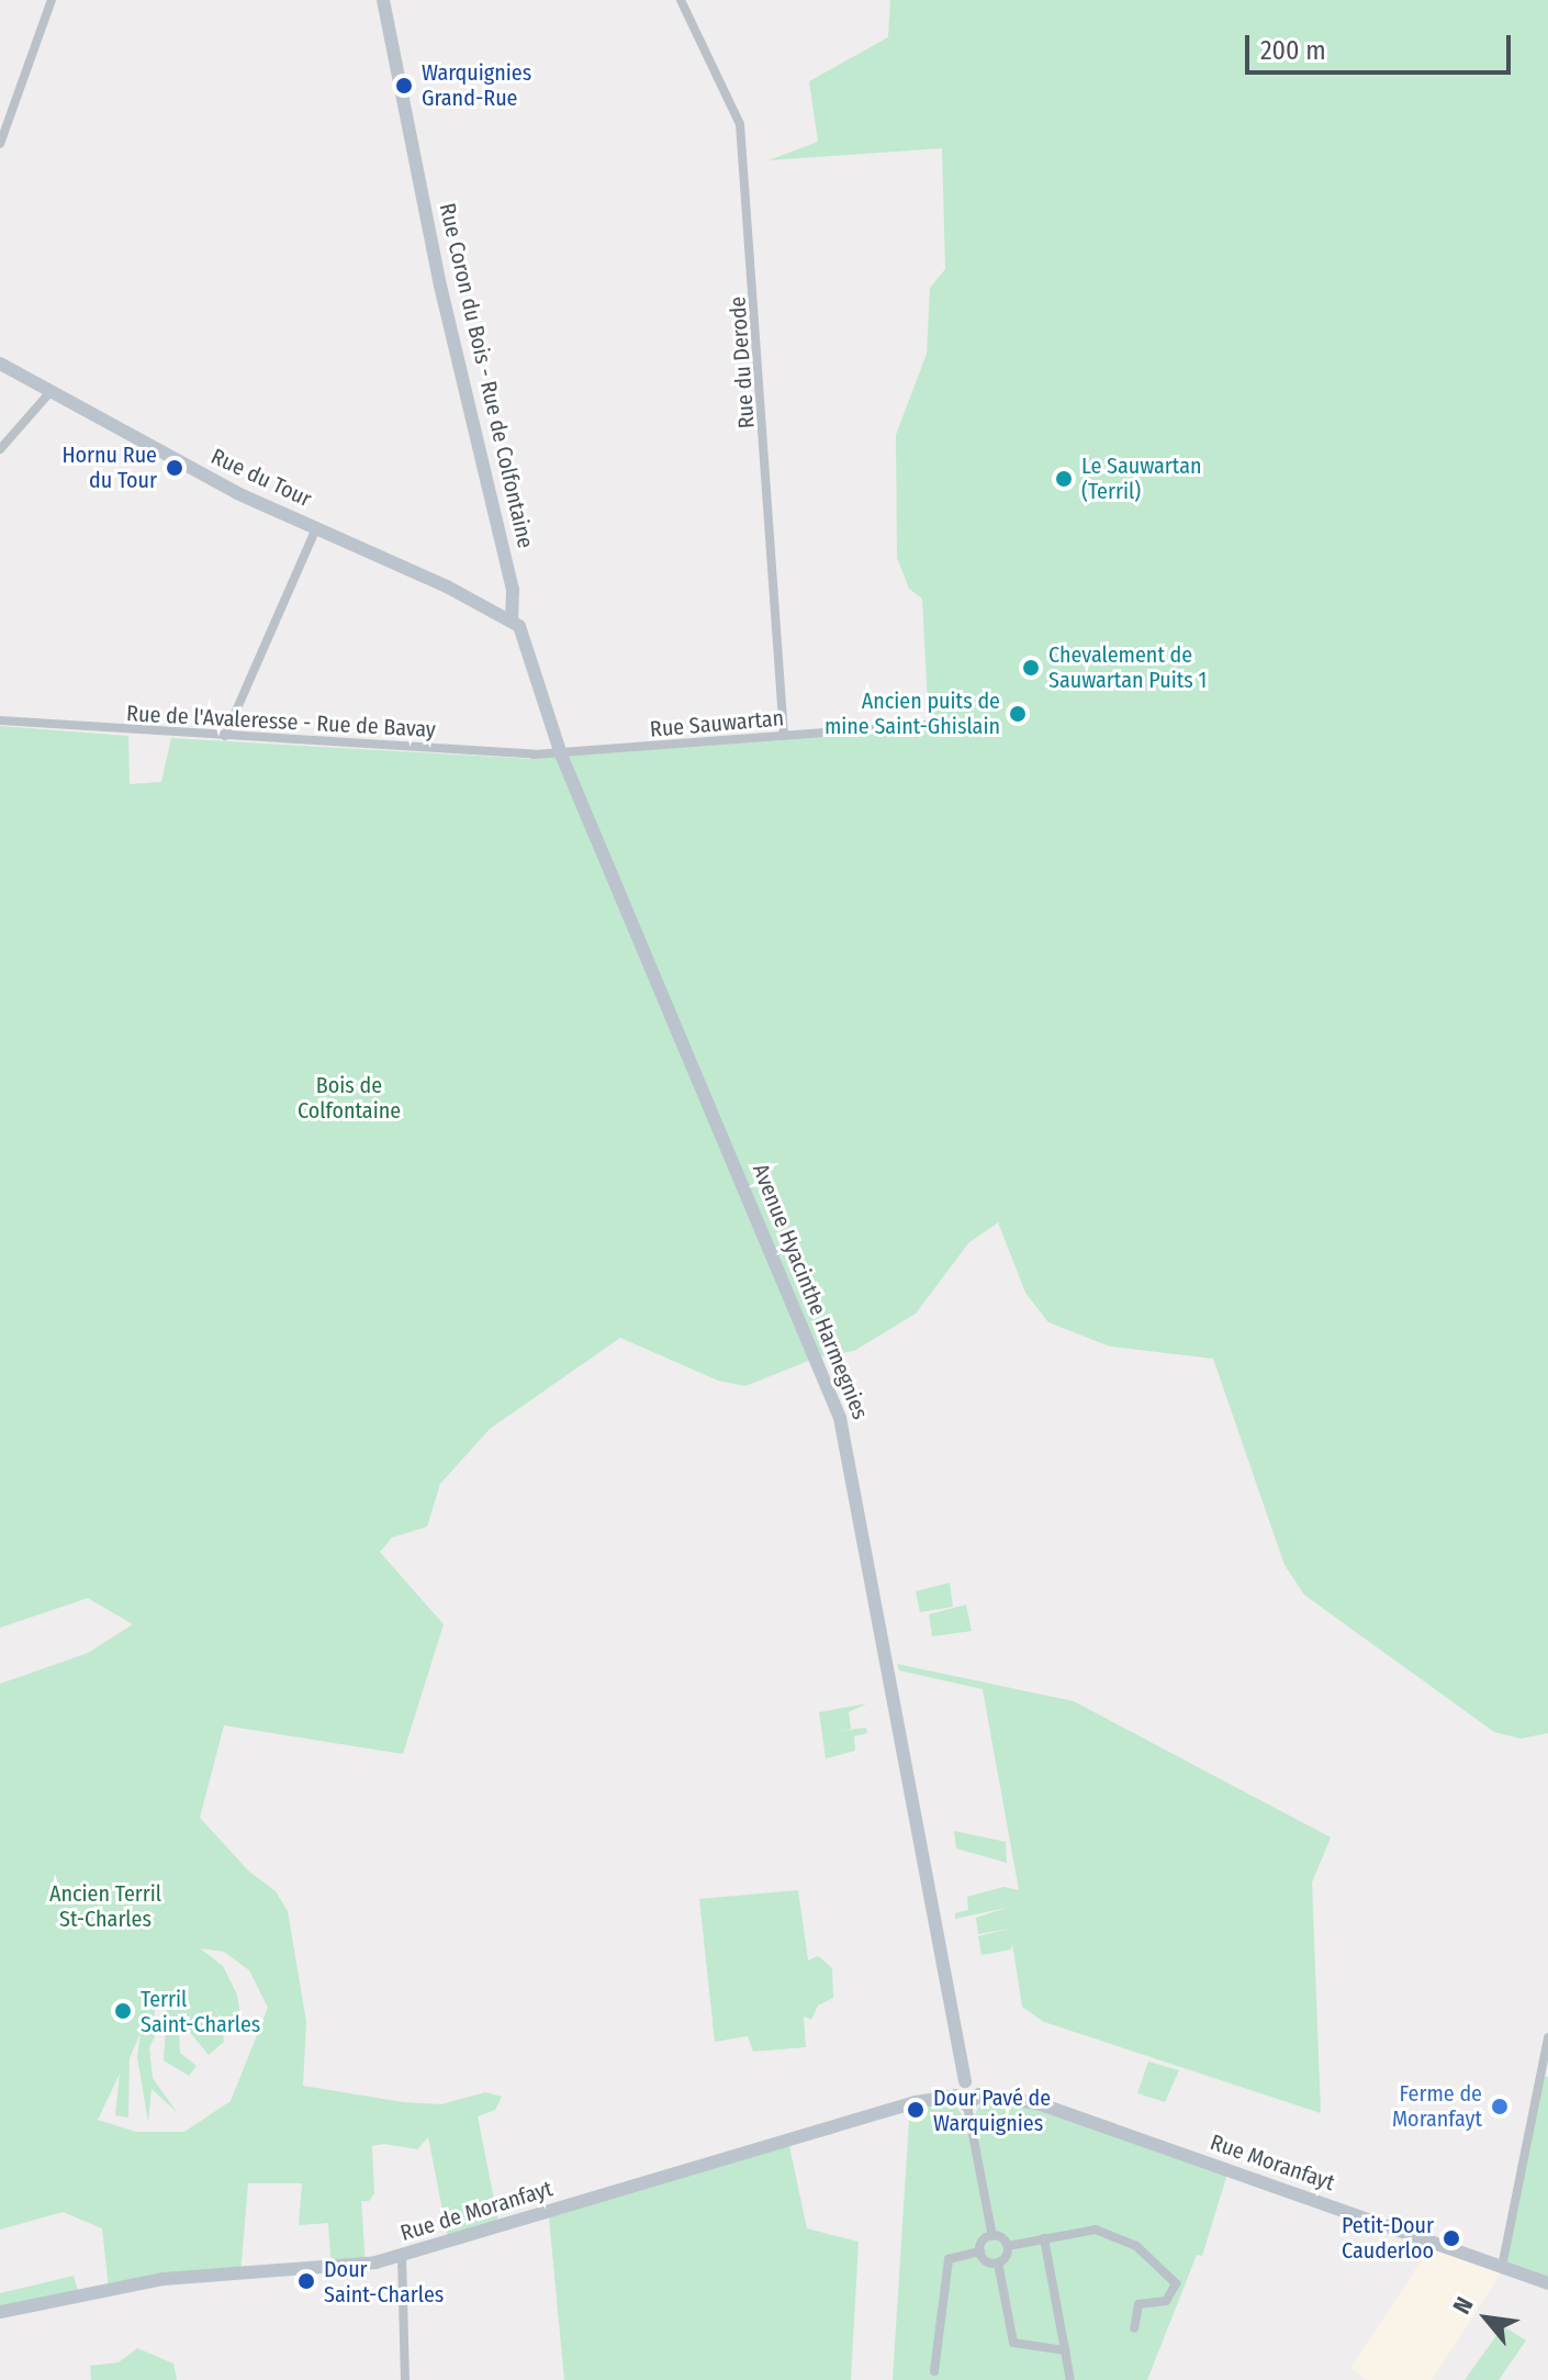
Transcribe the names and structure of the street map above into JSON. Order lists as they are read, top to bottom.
{
  "streets": {
    "street": [
      "Rue du Derode",
      "Rue Coron du Bois - Rue de Colfontaine",
      "Rue du Tour",
      "Rue de l'Avaleresse - Rue de Bavay",
      "Rue Sauwartan",
      "Avenue Hyacinthe Harmegnies",
      "Rue Moranfayt",
      "Rue de Moranfayt"
    ]
  },
  "crossings": [
    ["Rue du Derode", "Rue Sauwartan"],
    ["Rue Coron du Bois - Rue de Colfontaine", "Rue du Tour"],
    ["Rue Coron du Bois - Rue de Colfontaine", "Rue de l'Avaleresse - Rue de Bavay"],
    ["Rue Coron du Bois - Rue de Colfontaine", "Rue Sauwartan"],
    ["Rue Coron du Bois - Rue de Colfontaine", "Avenue Hyacinthe Harmegnies"],
    ["Rue de l'Avaleresse - Rue de Bavay", "Rue Sauwartan"],
    ["Rue de l'Avaleresse - Rue de Bavay", "Avenue Hyacinthe Harmegnies"],
    ["Rue Sauwartan", "Avenue Hyacinthe Harmegnies"]
  ],
  "parks": ["Bois de Colfontaine", "Ancien Terril St-Charles"],
  "places": [
    "Warquignies Grand-Rue",
    "Hornu Rue du Tour",
    "Le Sauwartan (Terril)",
    "Chevalement de Sauwartan Puits 1",
    "Ancien puits de mine Saint-Ghislain",
    "Terril Saint-Charles",
    "Ferme de Moranfayt",
    "Dour Pavé de Warquignies",
    "Petit-Dour Cauderloo",
    "Dour Saint-Charles"
  ],
  "scale_bar": "200 m",
  "north": "top left"
}
